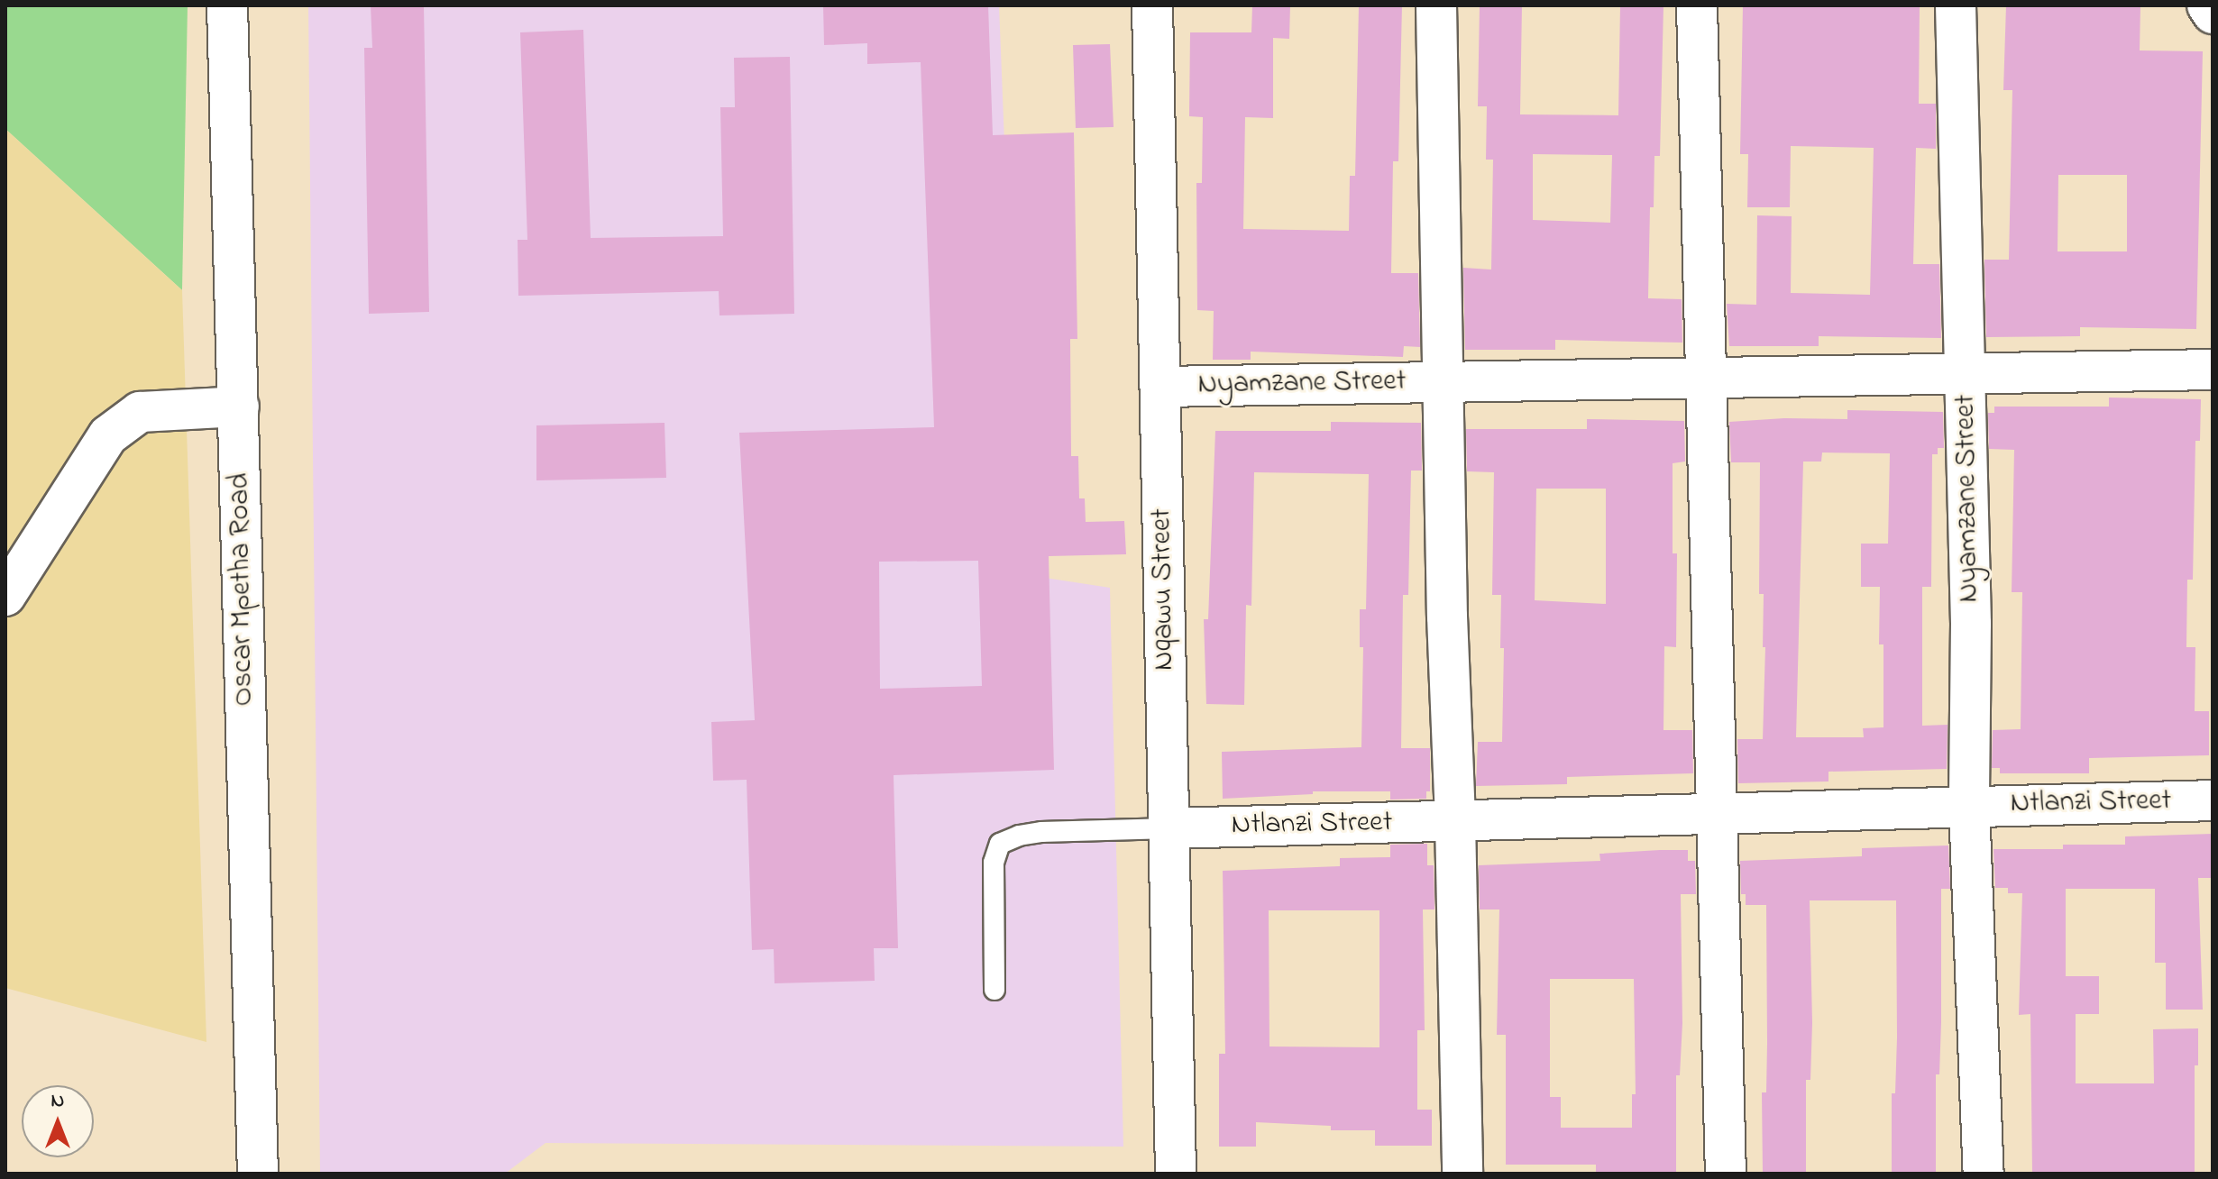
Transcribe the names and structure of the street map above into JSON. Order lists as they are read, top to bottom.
{
  "streets": {
    "street": [
      "Nyamzane Street",
      "Oscar Mpetha Road",
      "Nqawu Street",
      "Ntlanzi Street"
    ]
  },
  "crossings": [
    ["Nyamzane Street", "Nqawu Street"],
    ["Nyamzane Street", "Ntlanzi Street"],
    ["Nqawu Street", "Ntlanzi Street"]
  ],
  "north": "top"
}
